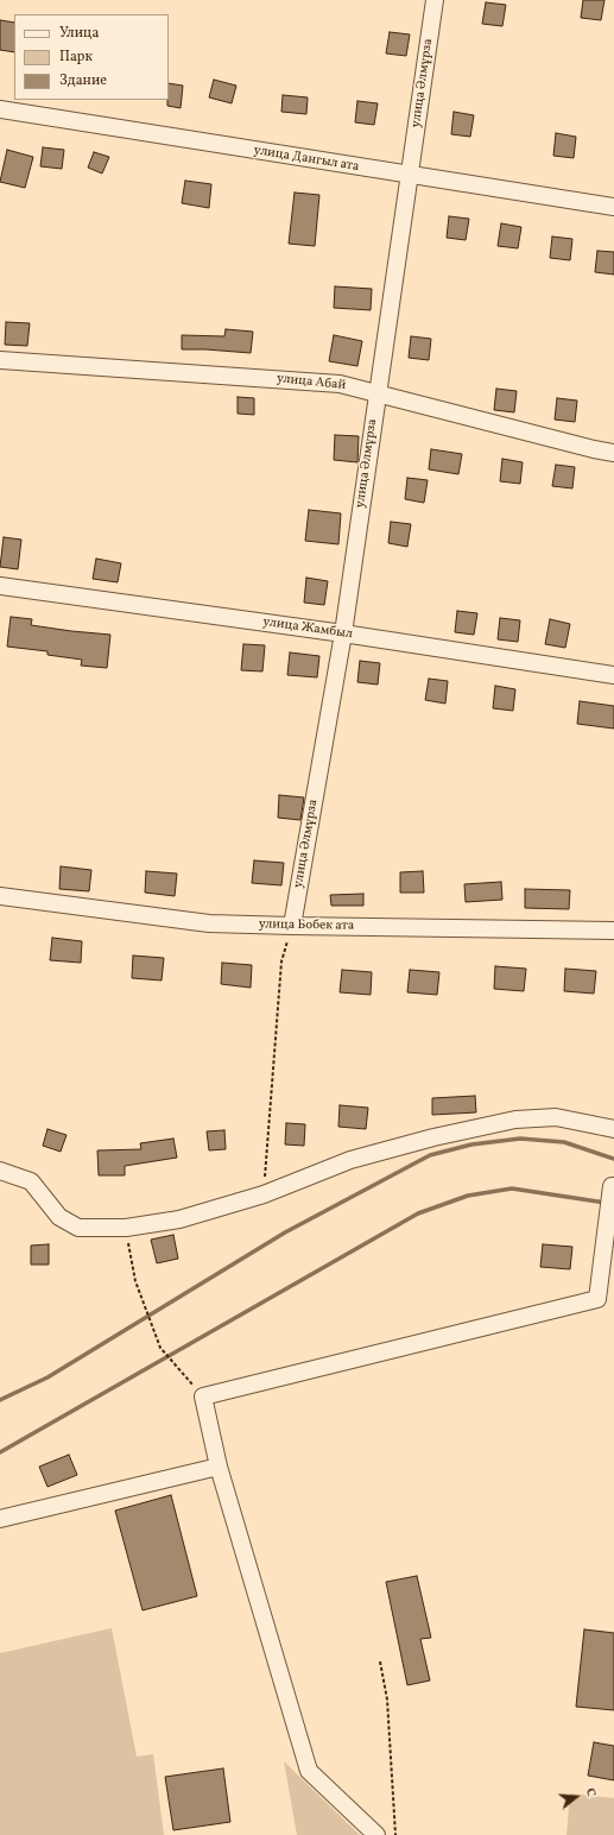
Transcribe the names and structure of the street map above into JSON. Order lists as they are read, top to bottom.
{
  "streets": {
    "street": [
      "улица Әлмұрза",
      "улица Дангыл ата",
      "улица Абай",
      "улица Жамбыл",
      "улица Бобек ата"
    ]
  },
  "crossings": [
    ["улица Әлмұрза", "улица Дангыл ата"],
    ["улица Әлмұрза", "улица Абай"],
    ["улица Әлмұрза", "улица Жамбыл"],
    ["улица Әлмұрза", "улица Бобек ата"]
  ],
  "legend": ["Улица", "Парк", "Здание"],
  "north": "right"
}
